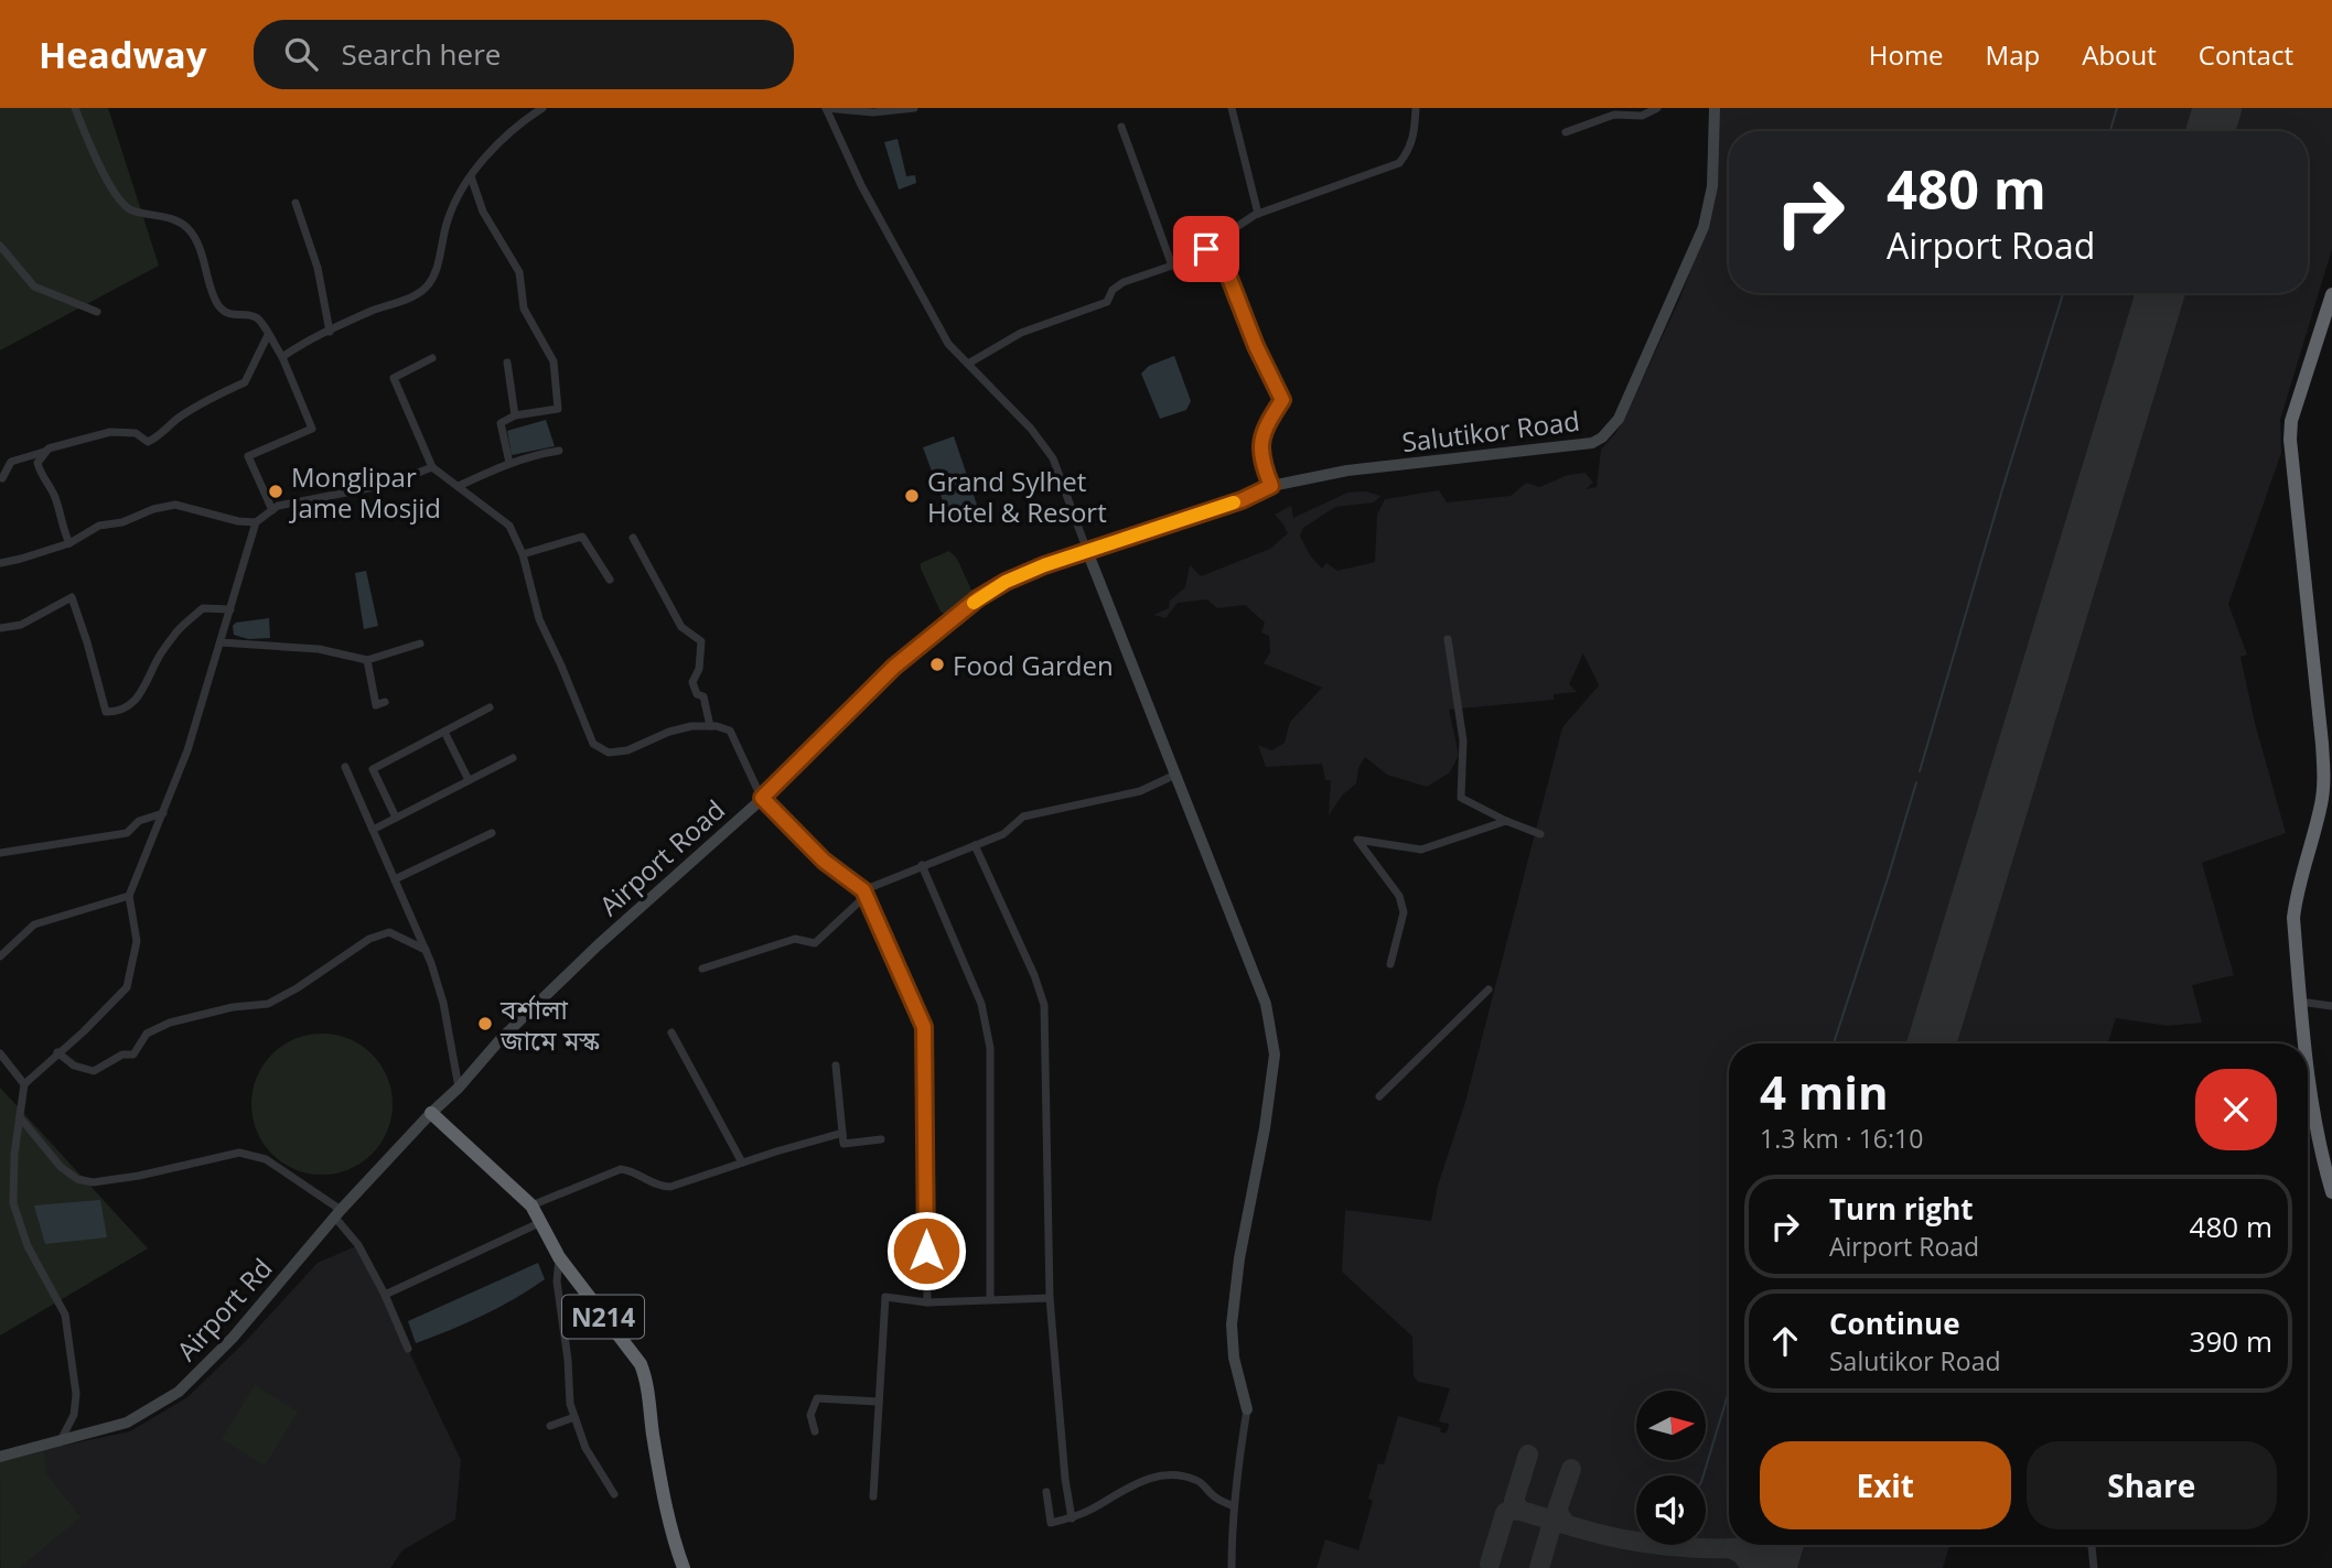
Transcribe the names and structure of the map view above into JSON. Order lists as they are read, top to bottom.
{
  "streets": {
    "highway": ["N214"],
    "main road": ["Salutikor Road", "Airport Road", "Airport Rd"]
  },
  "crossings": [
    ["Salutikor Road", "Airport Road"],
    ["Airport Road", "Airport Rd"],
    ["Airport Road", "N214"],
    ["Airport Rd", "N214"]
  ],
  "places": [
    "Monglipar Jame Mosjid",
    "Grand Sylhet Hotel & Resort",
    "Food Garden",
    "বর্শালা জামে মস্ক"
  ],
  "north": "right",
  "page": {
    "header": "Headway",
    "search": "Search here",
    "nav": [
      "Home",
      "Map",
      "About",
      "Contact"
    ],
    "turn": ["480 m", "Airport Road"],
    "heading": ["4 min", "1.3 km · 16:10"],
    "list": [
      {
        "name": "Turn right",
        "note": "Airport Road",
        "value": "480 m"
      },
      {
        "name": "Continue",
        "note": "Salutikor Road",
        "value": "390 m"
      }
    ],
    "buttons": ["Exit", "Share"]
  }
}
